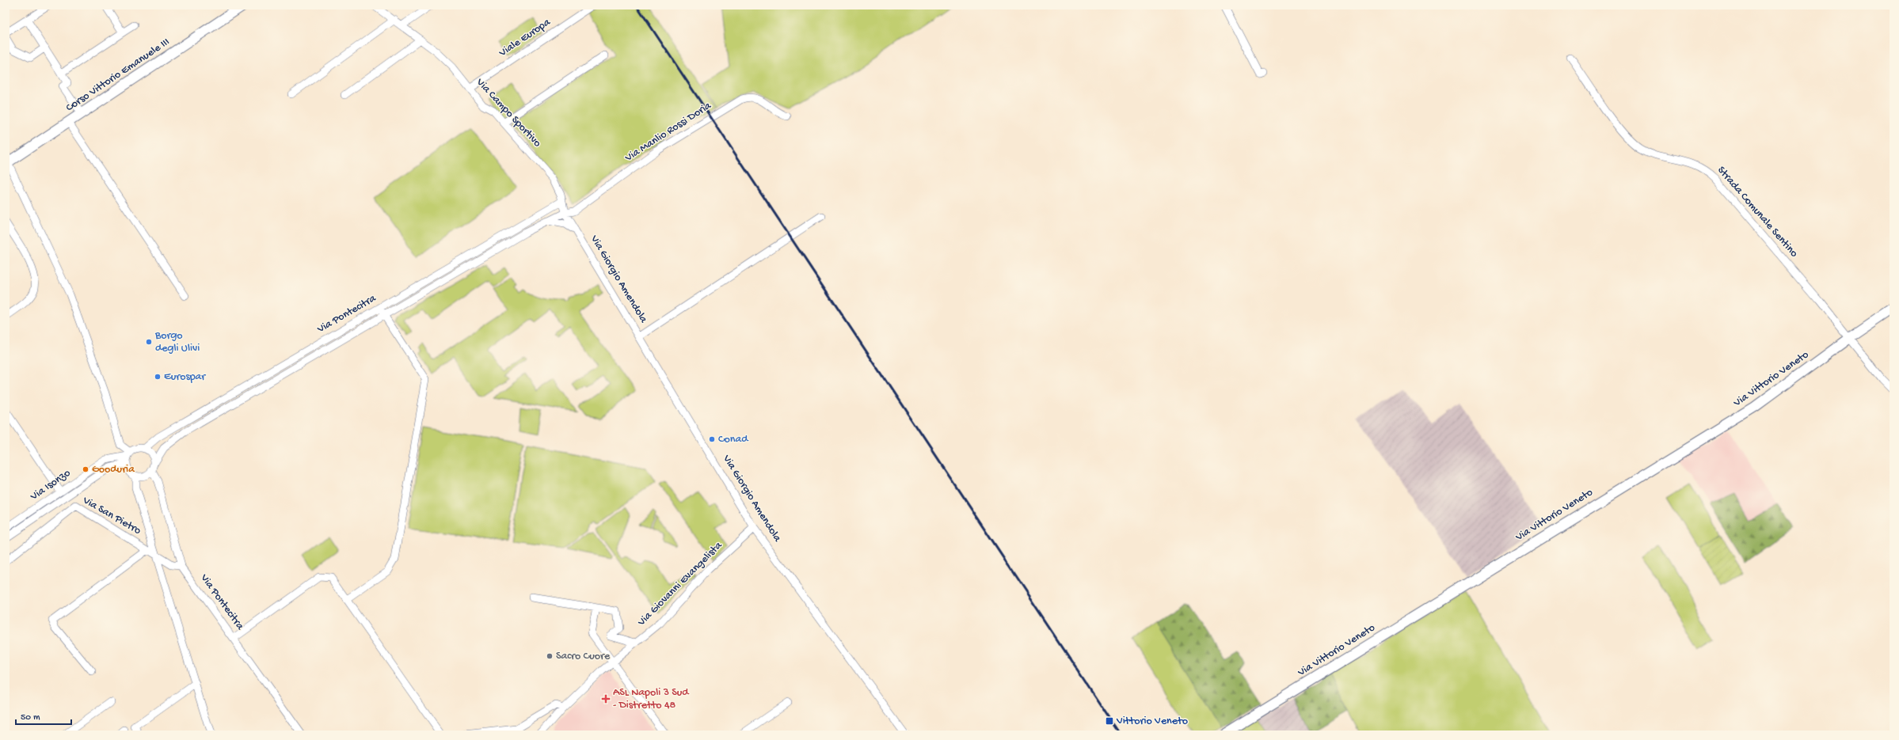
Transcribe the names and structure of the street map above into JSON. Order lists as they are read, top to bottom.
{
  "streets": {
    "street": [
      "Viale Europa",
      "Corso Vittorio Emanuele III",
      "Via Campo Sportivo",
      "Via Manlio Rossi Doria",
      "Strada Comunale Sentino",
      "Via Giorgio Amendola",
      "Via Pontecitra",
      "Via Vittorio Veneto",
      "Via Isonzo",
      "Via San Pietro",
      "Via Giovanni Evangelista"
    ]
  },
  "crossings": [
    ["Viale Europa", "Via Campo Sportivo"],
    ["Via Campo Sportivo", "Via Manlio Rossi Doria"],
    ["Via Campo Sportivo", "Via Giorgio Amendola"],
    ["Via Campo Sportivo", "Via Pontecitra"],
    ["Via Manlio Rossi Doria", "Via Giorgio Amendola"],
    ["Via Manlio Rossi Doria", "Via Pontecitra"],
    ["Strada Comunale Sentino", "Via Vittorio Veneto"],
    ["Via Giorgio Amendola", "Via Pontecitra"],
    ["Via Giorgio Amendola", "Via Giovanni Evangelista"],
    ["Via Pontecitra", "Via Isonzo"],
    ["Via Pontecitra", "Via San Pietro"]
  ],
  "places": {
    "other": [
      "Borgo degli Ulivi",
      "Eurospar",
      "Conad",
      "Gooduria",
      "Sacro Cuore"
    ],
    "health": ["ASL Napoli 3 Sud - Distretto 48"],
    "transit": ["Vittorio Veneto"]
  },
  "scale_bar": "50 m"
}
